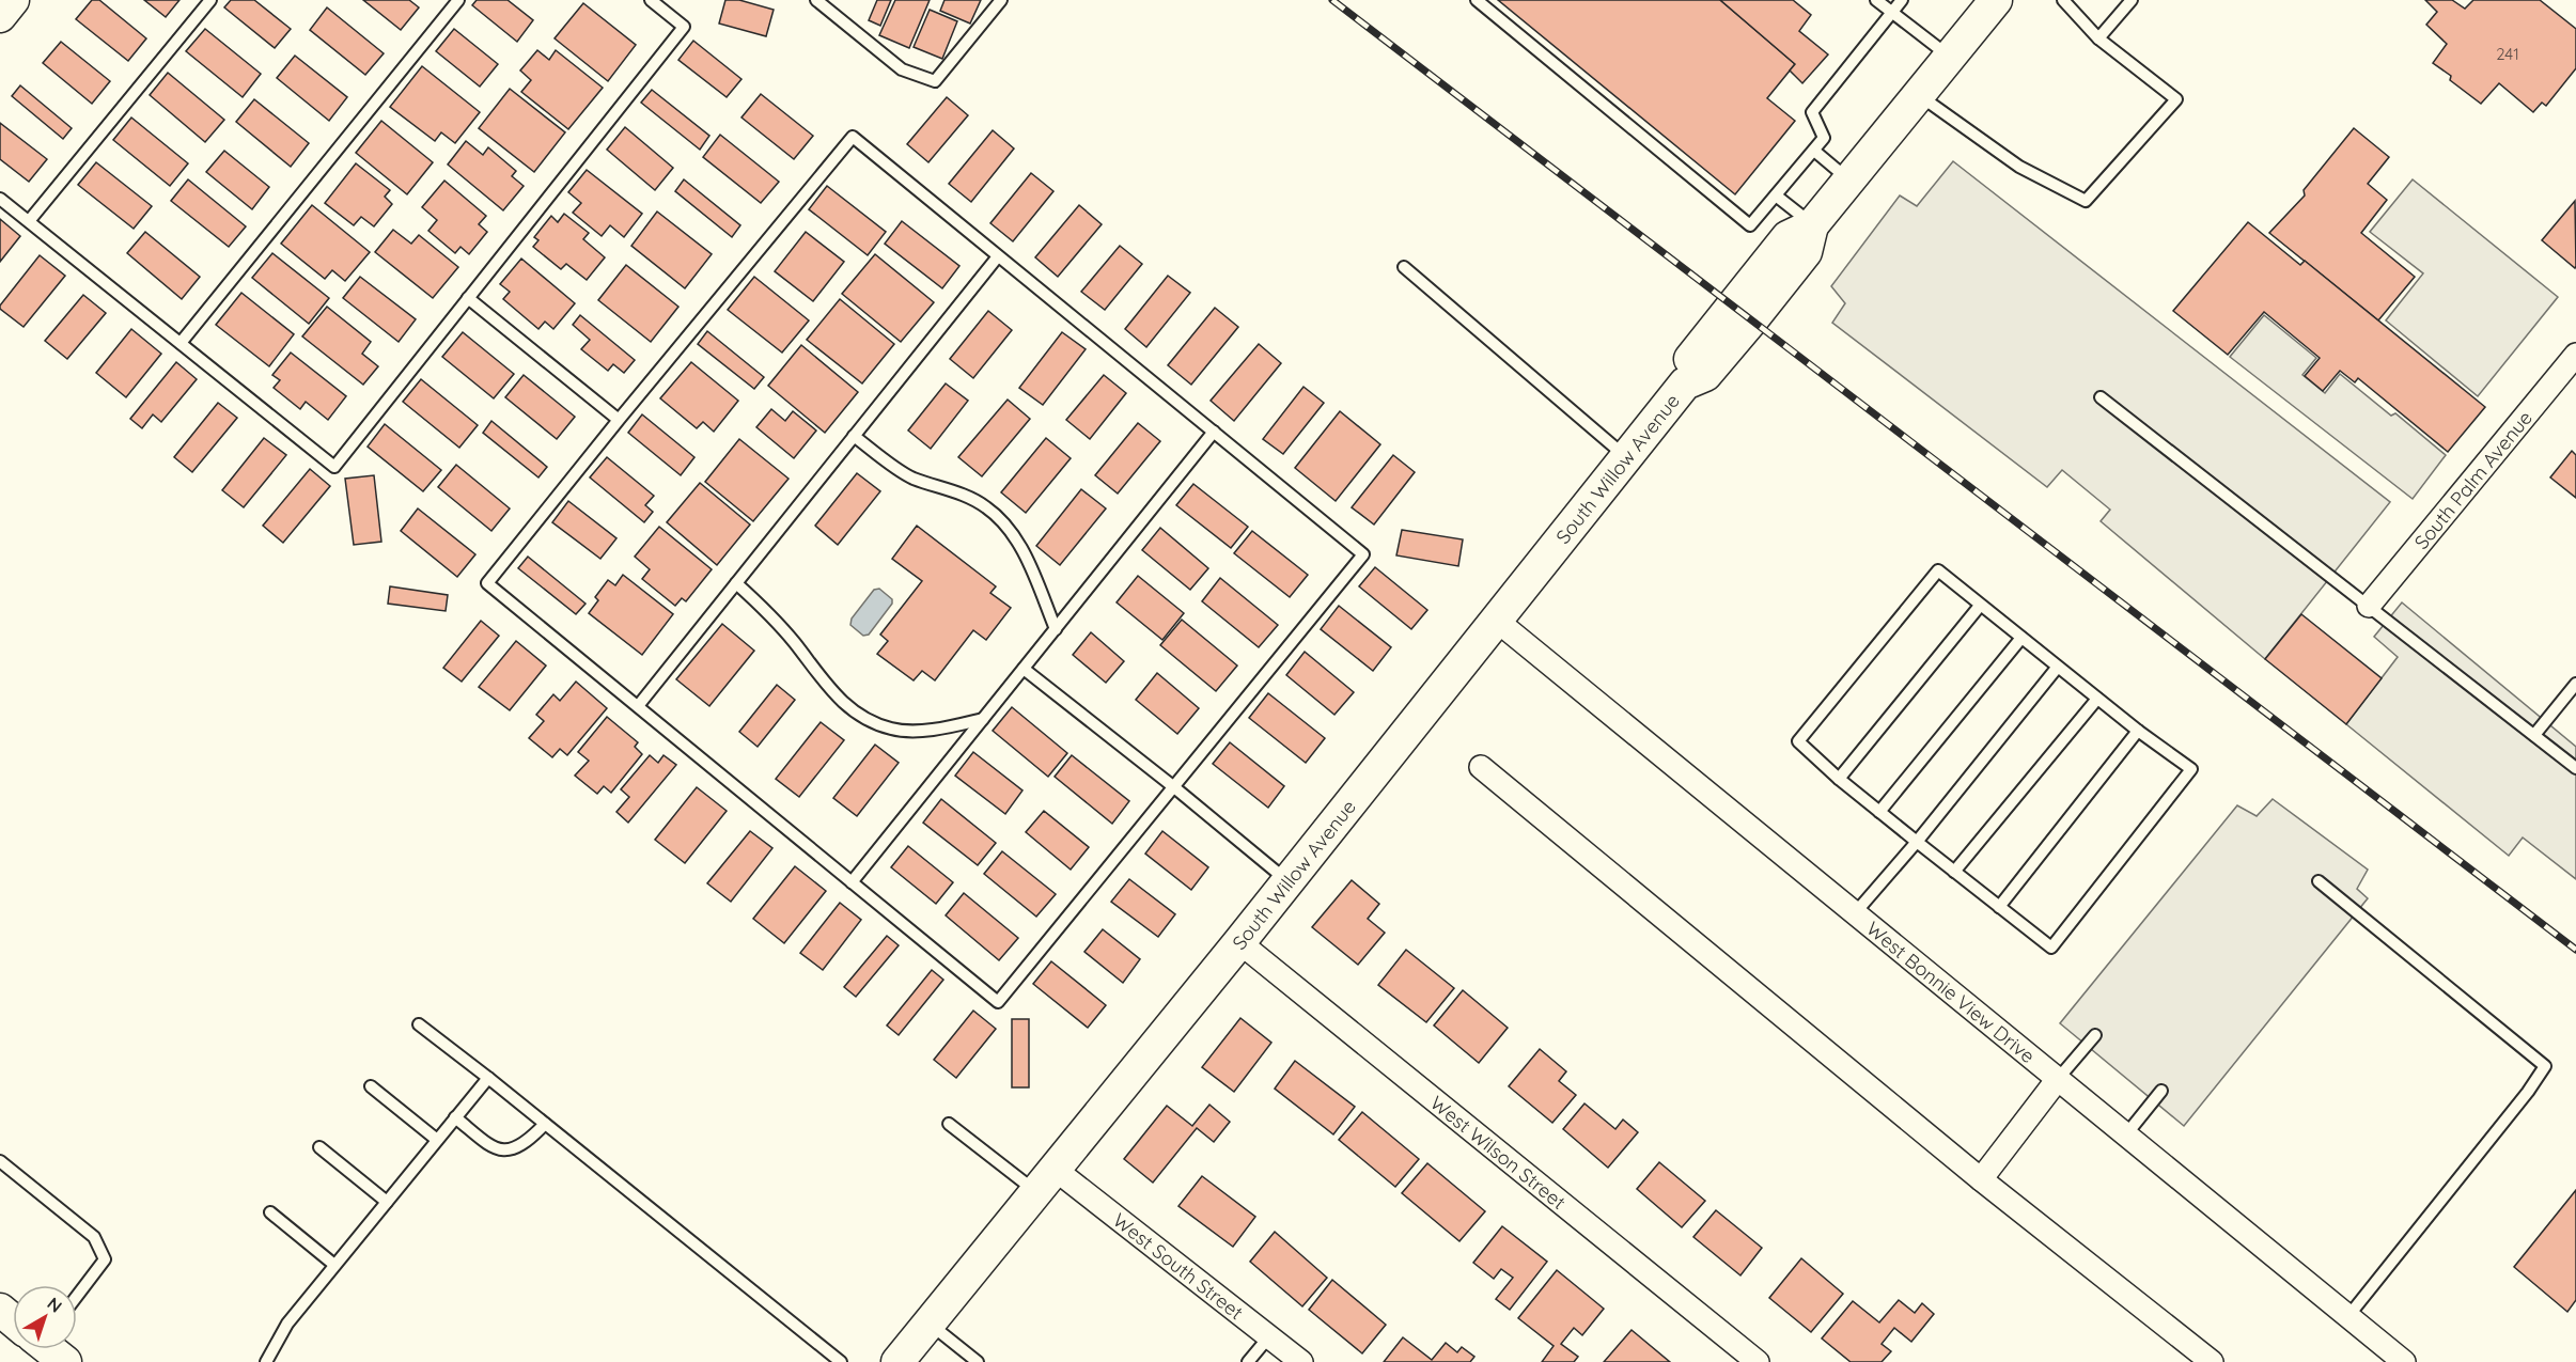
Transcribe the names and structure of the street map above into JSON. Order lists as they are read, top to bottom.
{
  "streets": {
    "street": [
      "South Willow Avenue",
      "South Palm Avenue",
      "West Bonnie View Drive",
      "West Wilson Street",
      "West South Street"
    ]
  },
  "crossings": [
    ["South Willow Avenue", "West Bonnie View Drive"],
    ["South Willow Avenue", "West Wilson Street"],
    ["South Willow Avenue", "West South Street"]
  ],
  "house_numbers": ["241"],
  "north": "top right"
}
